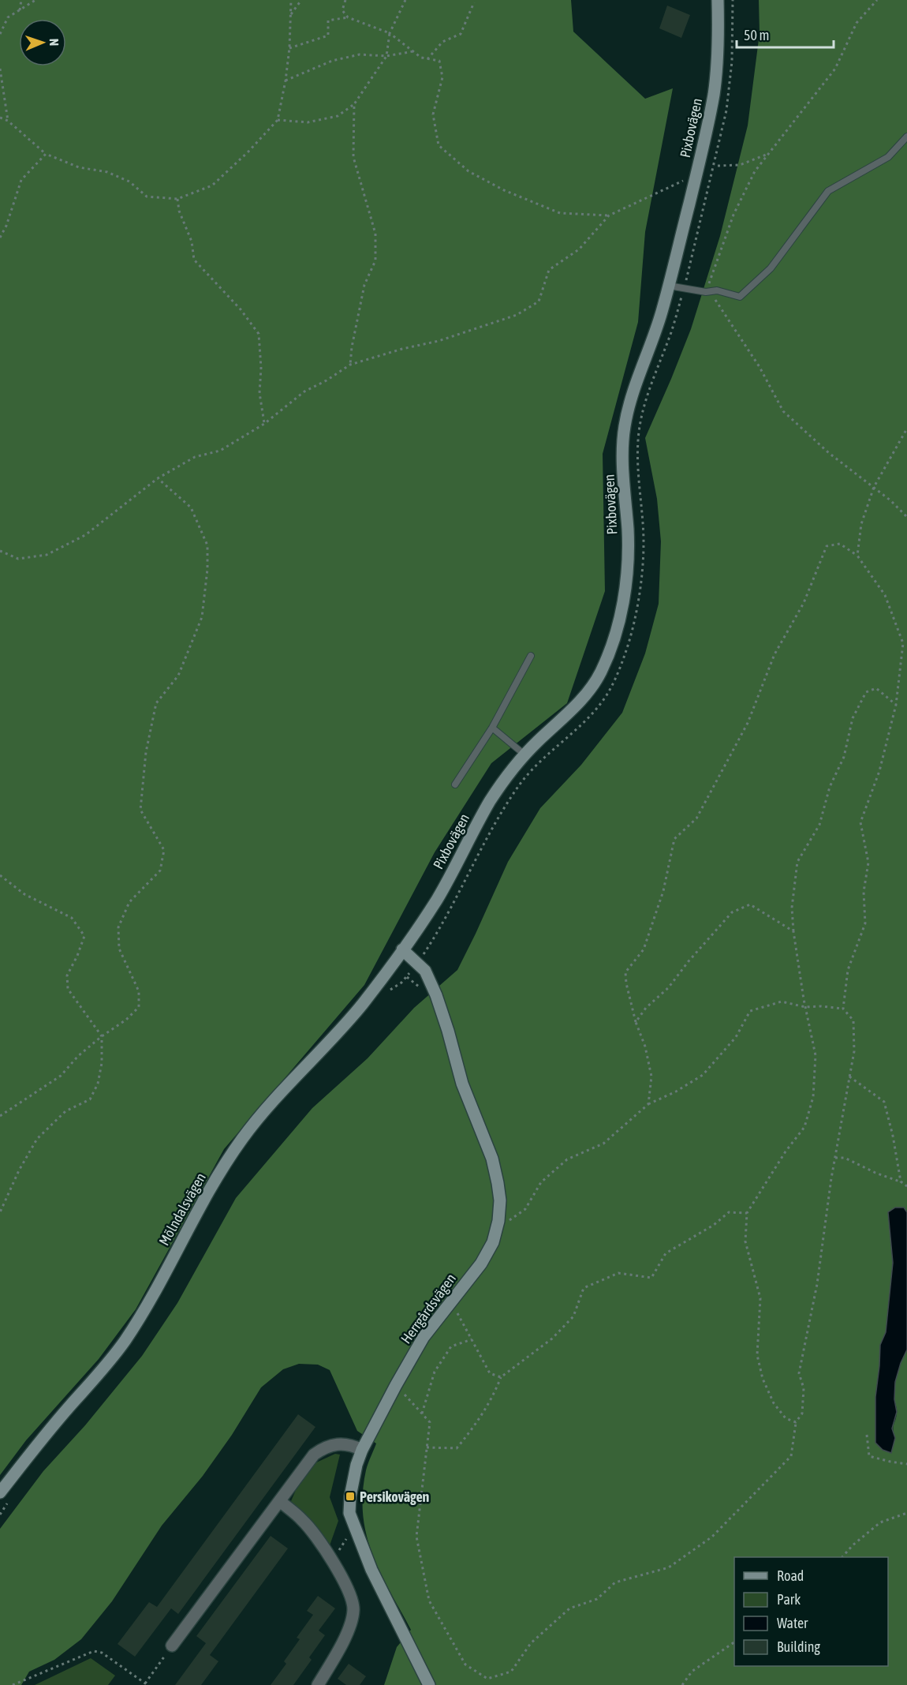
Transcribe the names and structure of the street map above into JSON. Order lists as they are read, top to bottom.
{
  "streets": {
    "street": ["Pixbovägen", "Mölndalsvägen", "Herrgårdsvägen"]
  },
  "crossings": [
    ["Pixbovägen", "Mölndalsvägen"],
    ["Pixbovägen", "Herrgårdsvägen"],
    ["Mölndalsvägen", "Herrgårdsvägen"]
  ],
  "places": {
    "transit": ["Persikovägen"]
  },
  "legend": [
    "Road",
    "Park",
    "Water",
    "Building"
  ],
  "scale_bar": "50 m",
  "north": "right"
}
